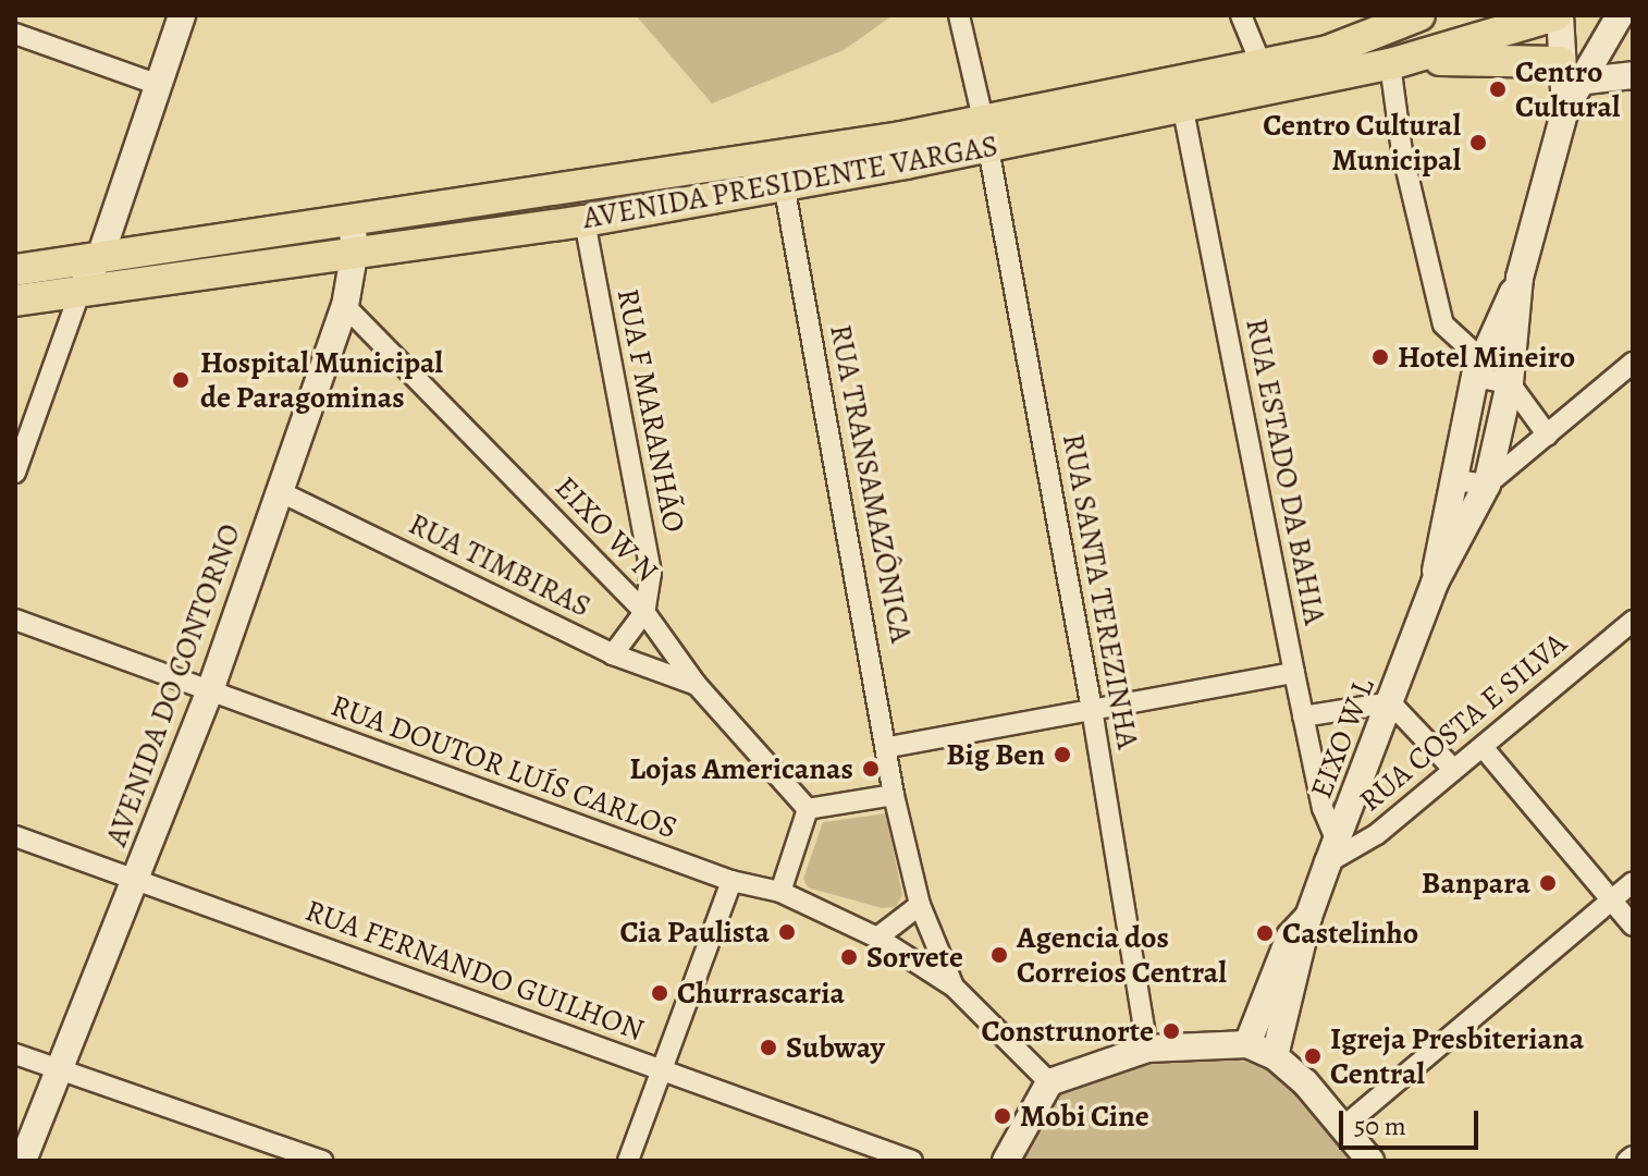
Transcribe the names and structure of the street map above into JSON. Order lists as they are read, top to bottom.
{
  "streets": {
    "main road": ["AVENIDA PRESIDENTE VARGAS"],
    "street": [
      "RUA F MARANHÃO",
      "RUA ESTADO DA BAHIA",
      "RUA TRANSAMAZÔNICA",
      "EIXO W N",
      "RUA TIMBIRAS",
      "RUA SANTA TEREZINHA",
      "AVENIDA DO CONTORNO",
      "RUA COSTA E SILVA",
      "EIXO W L",
      "RUA DOUTOR LUÍS CARLOS",
      "RUA FERNANDO GUILHON"
    ]
  },
  "crossings": [
    ["AVENIDA PRESIDENTE VARGAS", "RUA F MARANHÃO"],
    ["AVENIDA PRESIDENTE VARGAS", "RUA ESTADO DA BAHIA"],
    ["AVENIDA PRESIDENTE VARGAS", "RUA TRANSAMAZÔNICA"],
    ["AVENIDA PRESIDENTE VARGAS", "RUA SANTA TEREZINHA"],
    ["AVENIDA PRESIDENTE VARGAS", "AVENIDA DO CONTORNO"],
    ["RUA F MARANHÃO", "EIXO W N"],
    ["RUA ESTADO DA BAHIA", "RUA COSTA E SILVA"],
    ["RUA ESTADO DA BAHIA", "EIXO W L"],
    ["RUA TRANSAMAZÔNICA", "RUA DOUTOR LUÍS CARLOS"],
    ["EIXO W N", "RUA TIMBIRAS"],
    ["EIXO W N", "AVENIDA DO CONTORNO"],
    ["RUA TIMBIRAS", "AVENIDA DO CONTORNO"],
    ["AVENIDA DO CONTORNO", "RUA DOUTOR LUÍS CARLOS"],
    ["AVENIDA DO CONTORNO", "RUA FERNANDO GUILHON"],
    ["RUA COSTA E SILVA", "EIXO W L"]
  ],
  "places": [
    "Centro Cultural",
    "Centro Cultural Municipal",
    "Hotel Mineiro",
    "Hospital Municipal de Paragominas",
    "Big Ben",
    "Lojas Americanas",
    "Banpara",
    "Cia Paulista",
    "Castelinho",
    "Agencia dos Correios Central",
    "Sorvete",
    "Churrascaria",
    "Construnorte",
    "Subway",
    "Igreja Presbiteriana Central",
    "Mobi Cine"
  ],
  "scale_bar": "50 m"
}
